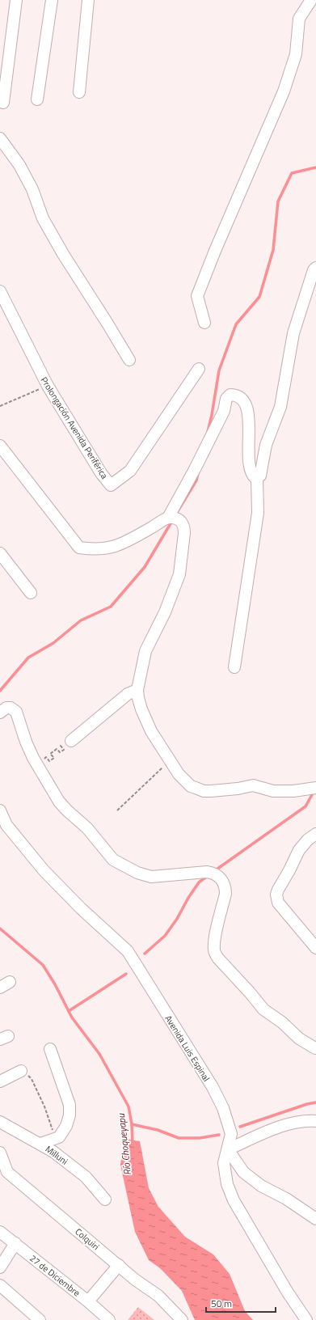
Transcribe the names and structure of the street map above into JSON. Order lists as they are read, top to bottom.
{
  "streets": {
    "street": [
      "Prolongación Avenida Periférica",
      "Avenida Luis Espinal",
      "Milluni",
      "Colquiri",
      "27 de Diciembre"
    ]
  },
  "water": ["Río Choqueyapu"],
  "scale_bar": "50 m"
}
